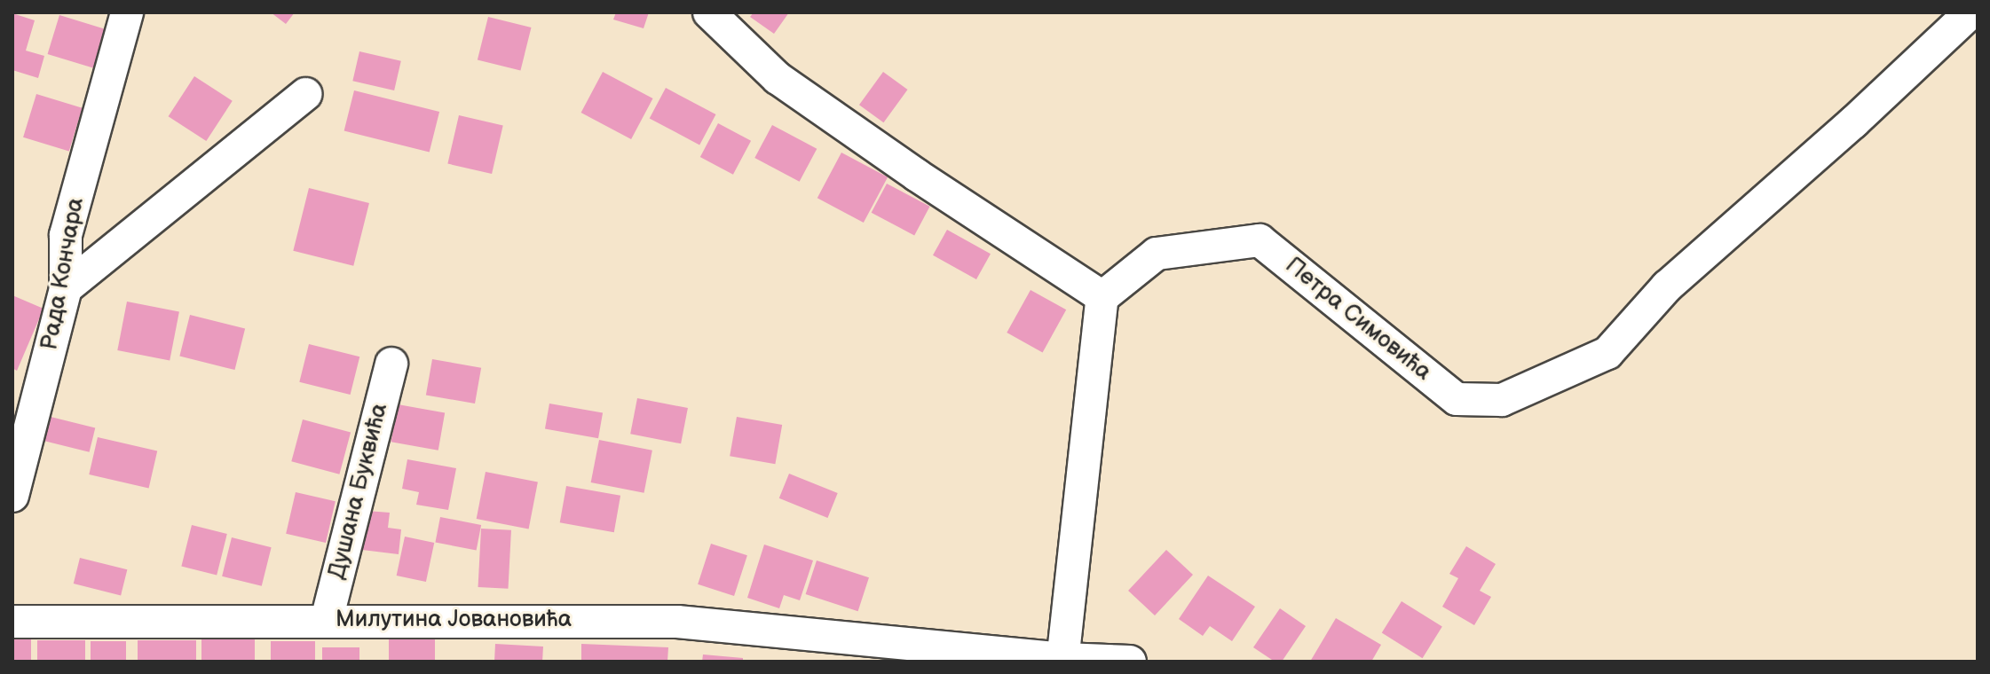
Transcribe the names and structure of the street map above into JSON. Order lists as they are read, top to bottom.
{
  "streets": {
    "street": [
      "Рада Кончара",
      "Петра Симовића",
      "Душана Буквића",
      "Милутина Јовановића"
    ]
  },
  "crossings": [
    ["Душана Буквића", "Милутина Јовановића"]
  ]
}
